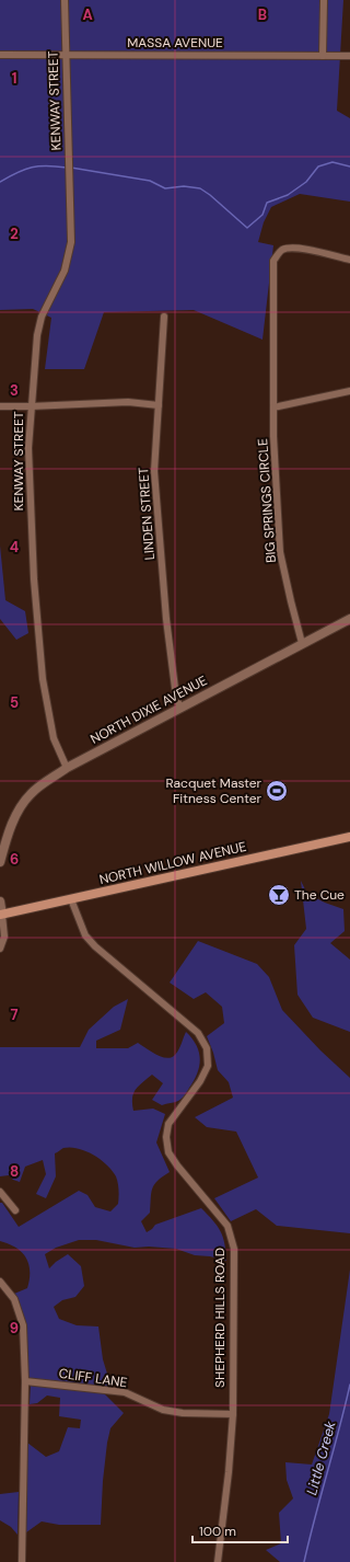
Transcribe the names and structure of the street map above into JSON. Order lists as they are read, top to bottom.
{
  "streets": {
    "main road": ["NORTH WILLOW AVENUE"],
    "street": [
      "MASSA AVENUE",
      "KENWAY STREET",
      "BIG SPRINGS CIRCLE",
      "LINDEN STREET",
      "NORTH DIXIE AVENUE",
      "SHEPHERD HILLS ROAD",
      "CLIFF LANE"
    ]
  },
  "crossings": [
    ["MASSA AVENUE", "KENWAY STREET"],
    ["KENWAY STREET", "NORTH DIXIE AVENUE"],
    ["BIG SPRINGS CIRCLE", "NORTH DIXIE AVENUE"],
    ["LINDEN STREET", "NORTH DIXIE AVENUE"],
    ["NORTH WILLOW AVENUE", "SHEPHERD HILLS ROAD"],
    ["SHEPHERD HILLS ROAD", "CLIFF LANE"]
  ],
  "water": ["Little Creek"],
  "places": {
    "sports": ["Racquet Master Fitness Center"],
    "bar": ["The Cue"]
  },
  "scale_bar": "100 m",
  "grid": {
    "columns": ["A", "B"],
    "rows": [
      "1",
      "2",
      "3",
      "4",
      "5",
      "6",
      "7",
      "8",
      "9"
    ]
  }
}
